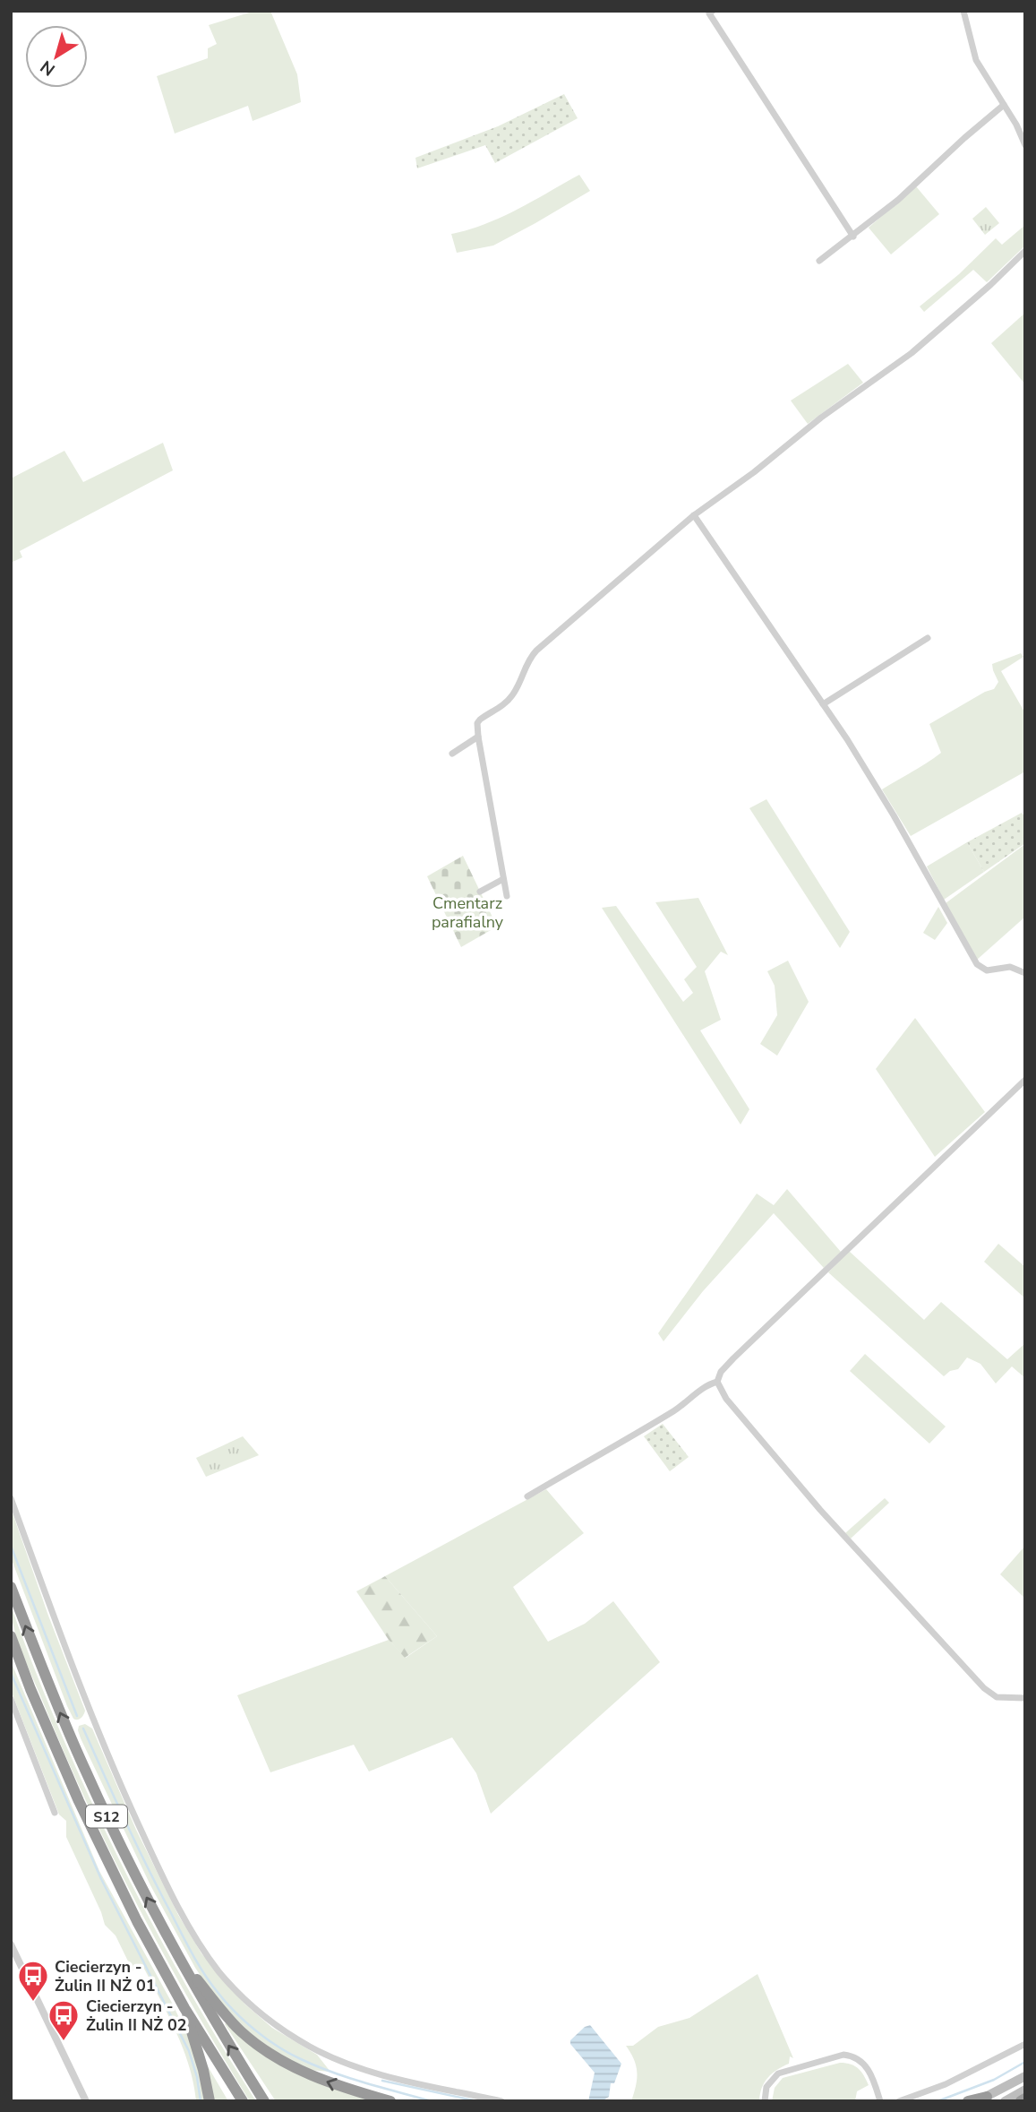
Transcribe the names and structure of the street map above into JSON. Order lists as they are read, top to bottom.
{
  "streets": {
    "highway": ["S12"]
  },
  "parks": ["Cmentarz parafialny"],
  "places": {
    "bus stop": ["Ciecierzyn - Żulin II NŻ 01", "Ciecierzyn - Żulin II NŻ 02"]
  },
  "north": "bottom left"
}
